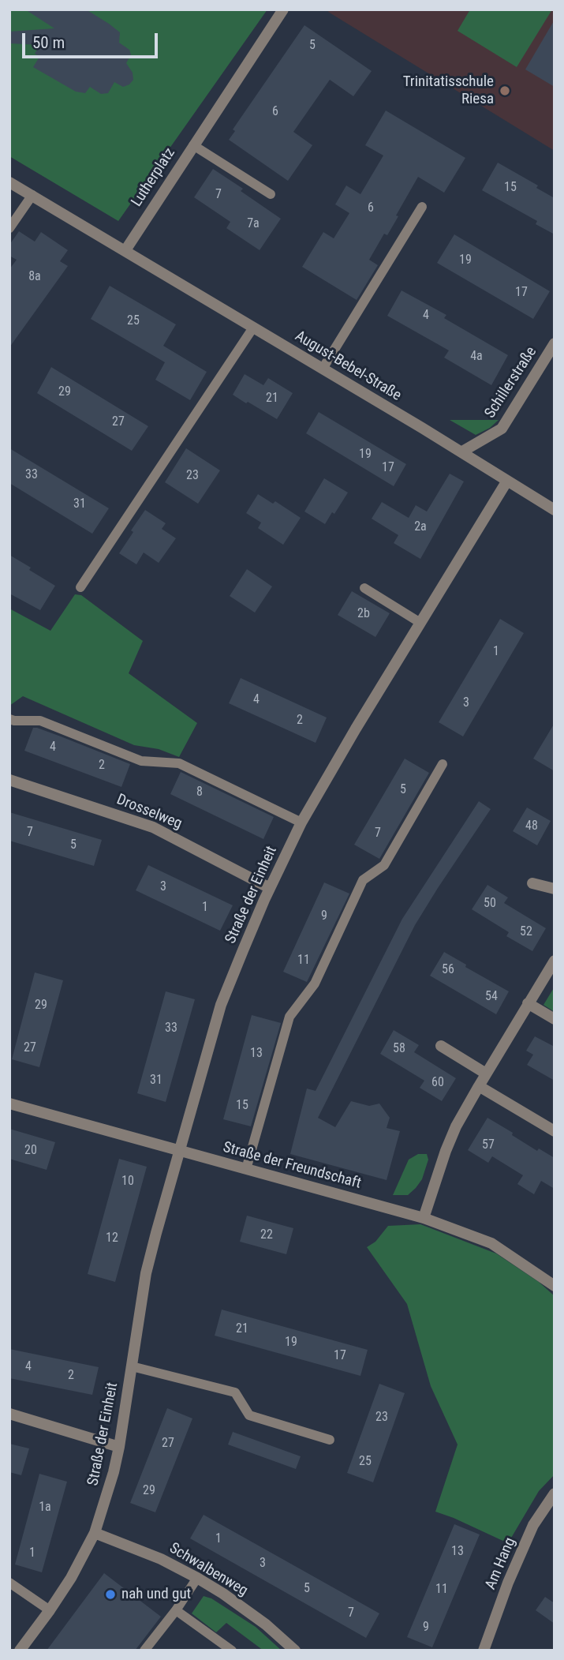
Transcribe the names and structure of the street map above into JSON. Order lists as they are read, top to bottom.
{
  "streets": {
    "street": [
      "Lutherplatz",
      "August-Bebel-Straße",
      "Schillerstraße",
      "Drosselweg",
      "Straße der Einheit",
      "Straße der Freundschaft",
      "Am Hang",
      "Schwalbenweg"
    ]
  },
  "crossings": [
    ["Lutherplatz", "August-Bebel-Straße"],
    ["August-Bebel-Straße", "Schillerstraße"],
    ["August-Bebel-Straße", "Straße der Einheit"],
    ["Drosselweg", "Straße der Einheit"],
    ["Straße der Einheit", "Straße der Freundschaft"],
    ["Straße der Einheit", "Schwalbenweg"]
  ],
  "places": ["Trinitatisschule Riesa", "nah und gut"],
  "house_numbers": [
    "5",
    "6",
    "15",
    "7",
    "6",
    "7a",
    "19",
    "8a",
    "17",
    "4",
    "25",
    "4a",
    "29",
    "21",
    "27",
    "19",
    "17",
    "33",
    "23",
    "31",
    "2a",
    "2b",
    "1",
    "4",
    "3",
    "2",
    "4",
    "2",
    "5",
    "8",
    "48",
    "7",
    "7",
    "5",
    "3",
    "50",
    "1",
    "9",
    "52",
    "11",
    "56",
    "54",
    "29",
    "33",
    "27",
    "58",
    "13",
    "31",
    "60",
    "15",
    "57",
    "20",
    "10",
    "22",
    "12",
    "21",
    "19",
    "17",
    "4",
    "2",
    "23",
    "27",
    "25",
    "29",
    "1a",
    "1",
    "13",
    "1",
    "3",
    "5",
    "11",
    "7",
    "9"
  ],
  "scale_bar": "50 m"
}
